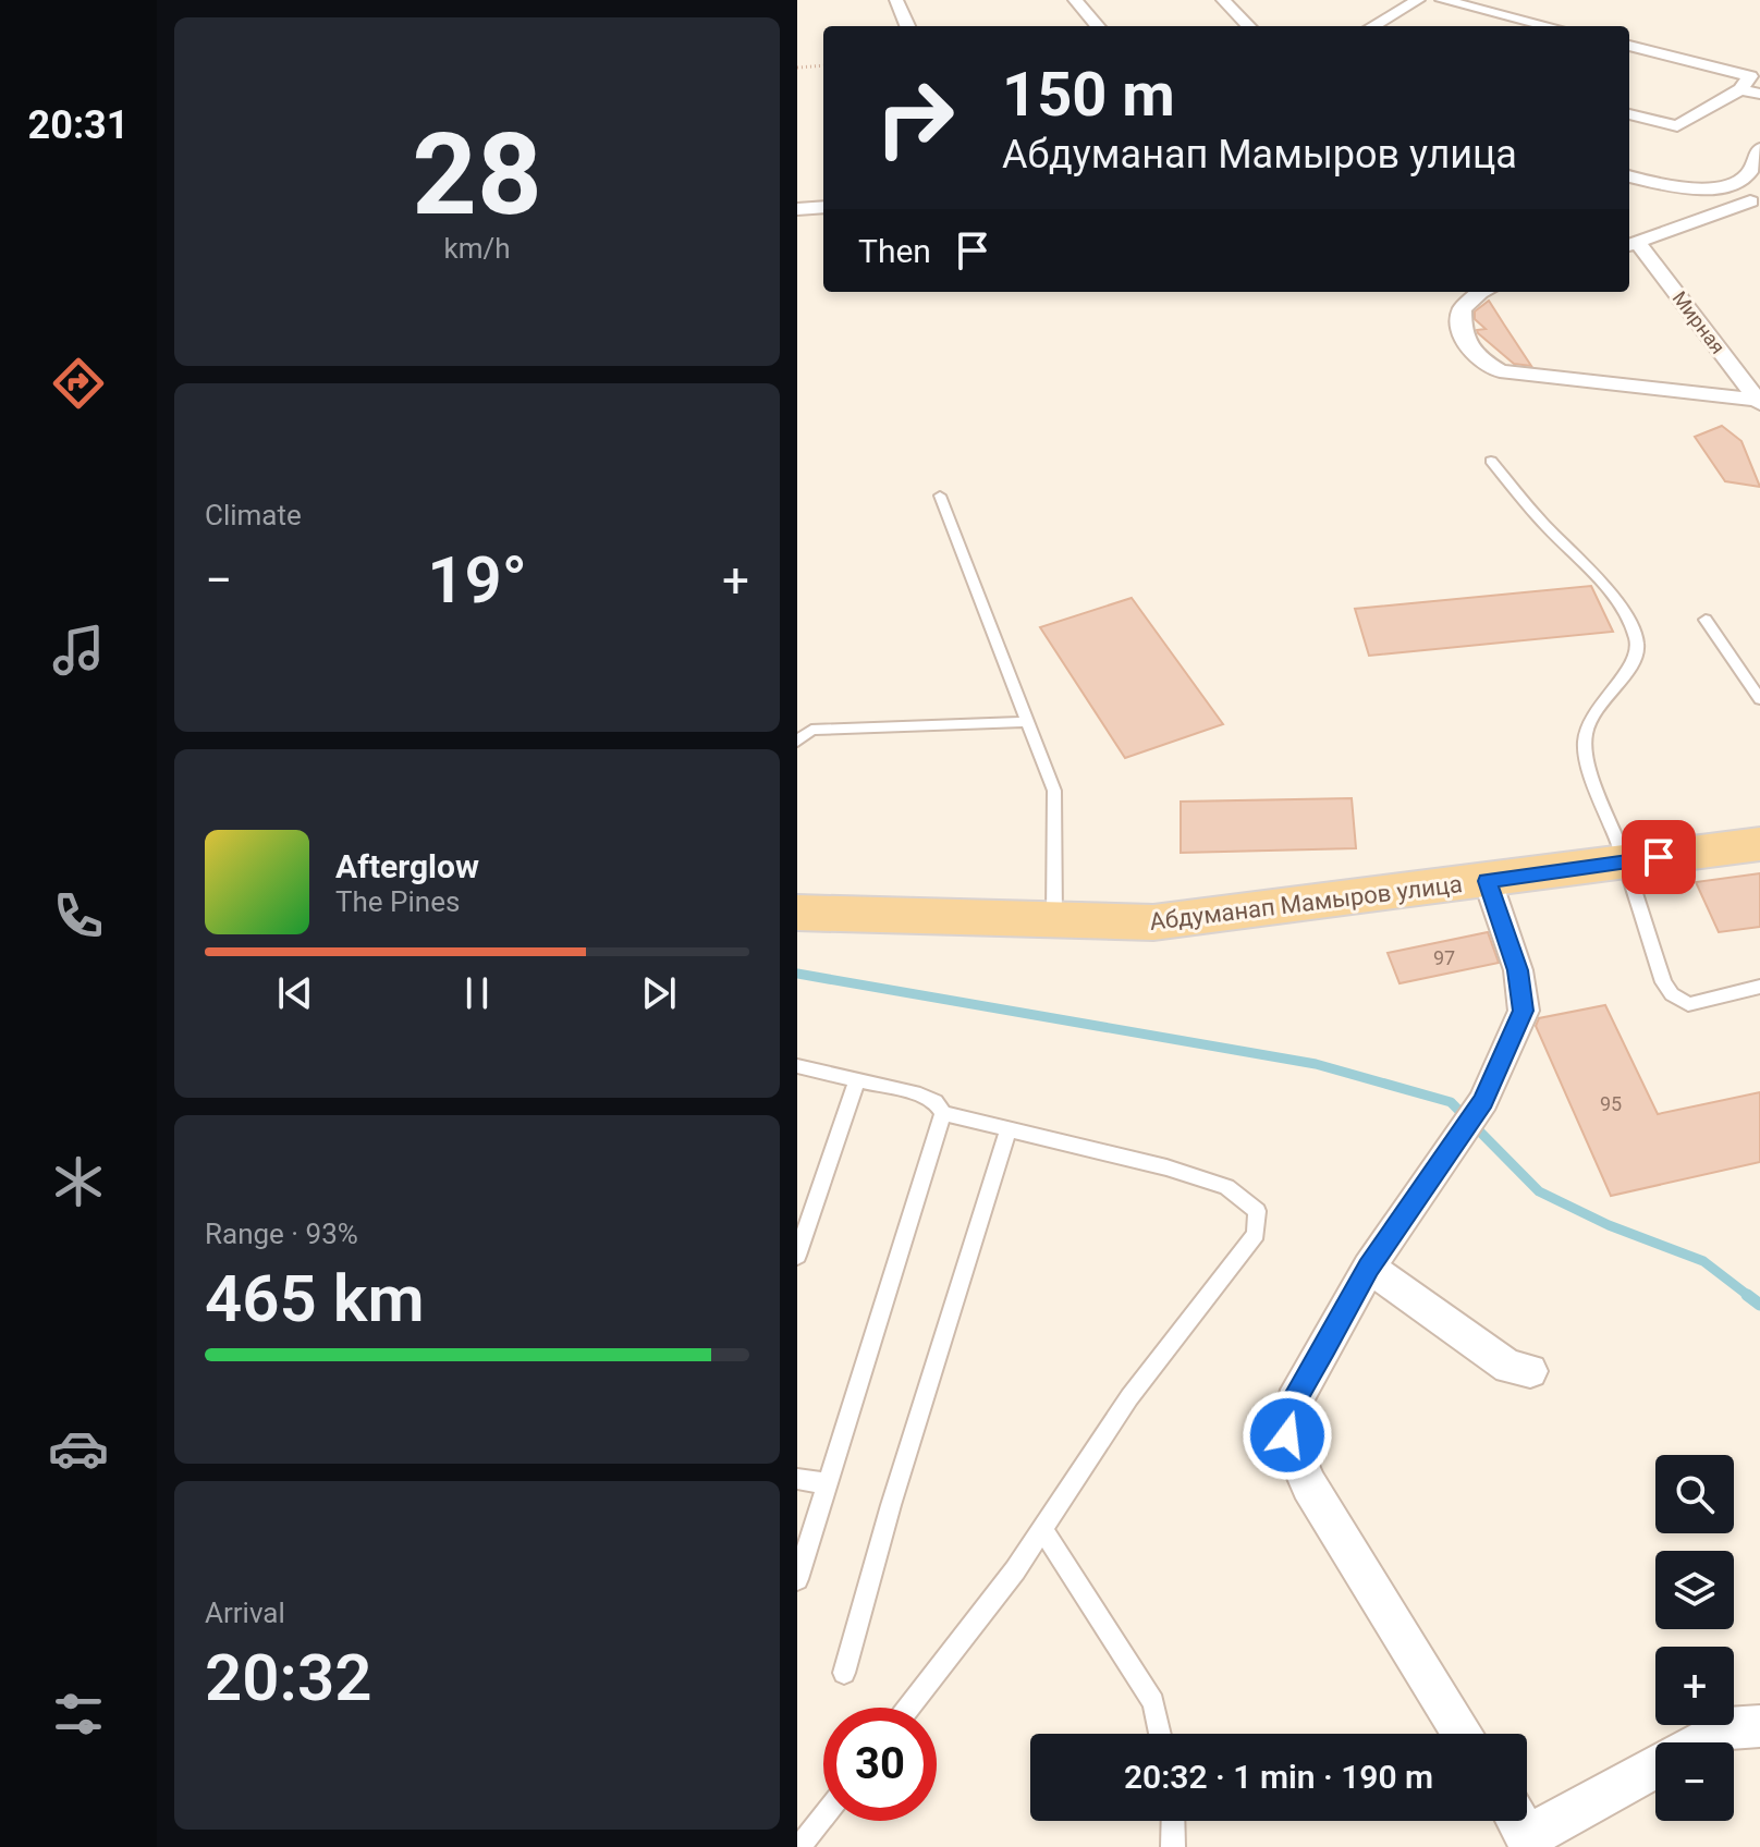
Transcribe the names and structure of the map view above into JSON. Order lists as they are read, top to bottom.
{
  "streets": {
    "main road": ["Абдуманап Мамыров улица"],
    "street": ["Мирная"]
  },
  "house_numbers": ["97", "95"],
  "page": {
    "tabs": "20:31",
    "tile": [
      ["28", "km/h"],
      "Climate",
      ["Range · 93%", "465 km"],
      ["Arrival", "20:32"]
    ],
    "turn": ["150 m", "Абдуманап Мамыров улица"],
    "then": "Then",
    "heat": ["−", "19°", "+"],
    "song": ["Afterglow", "The Pines"],
    "map_buttons": ["+", "−"],
    "limit": "30",
    "trip": "20:32 · 1 min · 190 m"
  }
}
